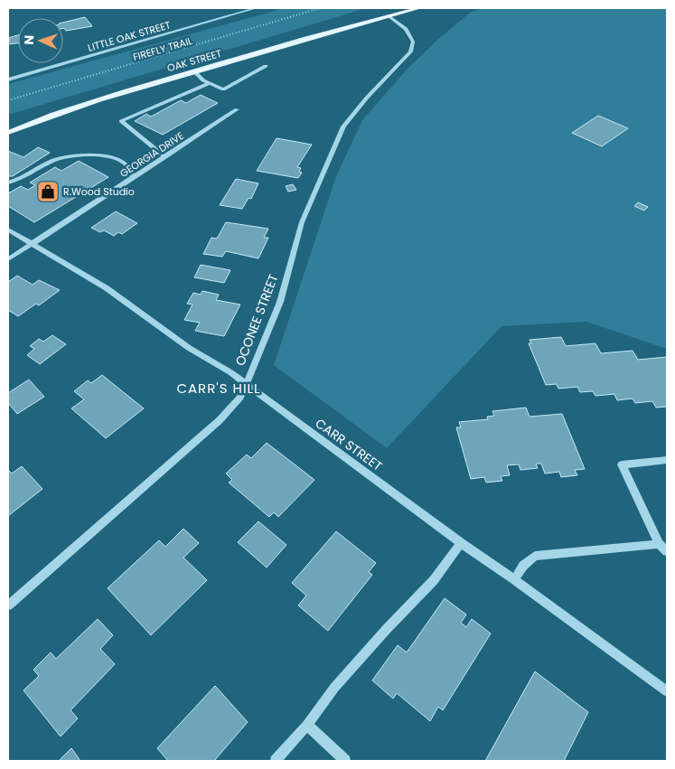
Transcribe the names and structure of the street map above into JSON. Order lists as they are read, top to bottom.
{
  "streets": {
    "main road": ["OAK STREET"],
    "street": [
      "LITTLE OAK STREET",
      "GEORGIA DRIVE",
      "OCONEE STREET",
      "CARR STREET"
    ],
    "path": ["FIREFLY TRAIL"]
  },
  "crossings": [
    ["OAK STREET", "OCONEE STREET"],
    ["GEORGIA DRIVE", "CARR STREET"],
    ["OCONEE STREET", "CARR STREET"]
  ],
  "districts": ["CARR'S HILL"],
  "places": {
    "shop": ["R.Wood Studio"]
  },
  "north": "left"
}
